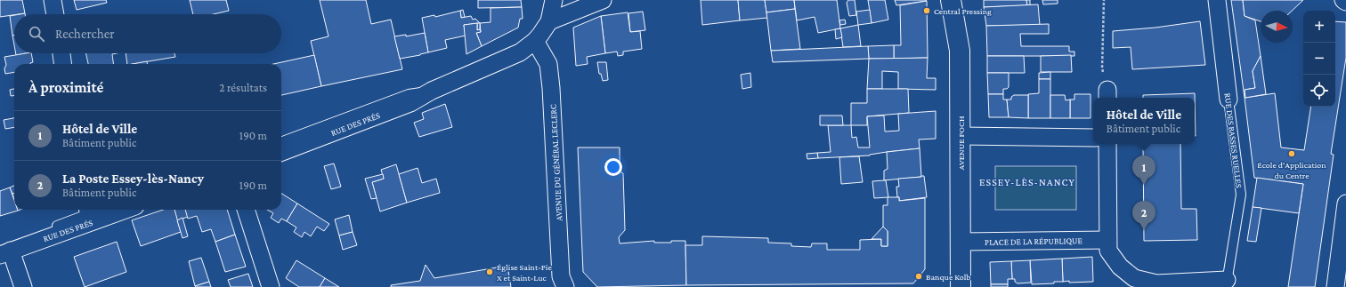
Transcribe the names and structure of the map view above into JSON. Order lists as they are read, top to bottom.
{
  "streets": {
    "street": [
      "RUE DES PRÉS",
      "RUE DES BASSES RUELLES",
      "AVENUE FOCH",
      "AVENUE DU GÉNÉRAL LECLERC",
      "PLACE DE LA RÉPUBLIQUE"
    ]
  },
  "crossings": [
    ["RUE DES PRÉS", "AVENUE DU GÉNÉRAL LECLERC"],
    ["AVENUE FOCH", "PLACE DE LA RÉPUBLIQUE"]
  ],
  "districts": ["ESSEY-LÈS-NANCY"],
  "places": [
    "Central Pressing",
    "École d'Application du Centre",
    "Église Saint-Pie X et Saint-Luc",
    "Banque Kolb"
  ],
  "north": "right",
  "page": {
    "map_buttons": ["+", "−"],
    "search": "Rechercher",
    "heading": ["À proximité", "2 résultats"],
    "popup": ["Hôtel de Ville", "Bâtiment public"],
    "list": [
      {
        "mark": "1",
        "name": "Hôtel de Ville",
        "note": "Bâtiment public",
        "value": "190 m"
      },
      {
        "mark": "2",
        "name": "La Poste Essey-lès-Nancy",
        "note": "Bâtiment public",
        "value": "190 m"
      }
    ],
    "pins": ["1", "2"]
  }
}
